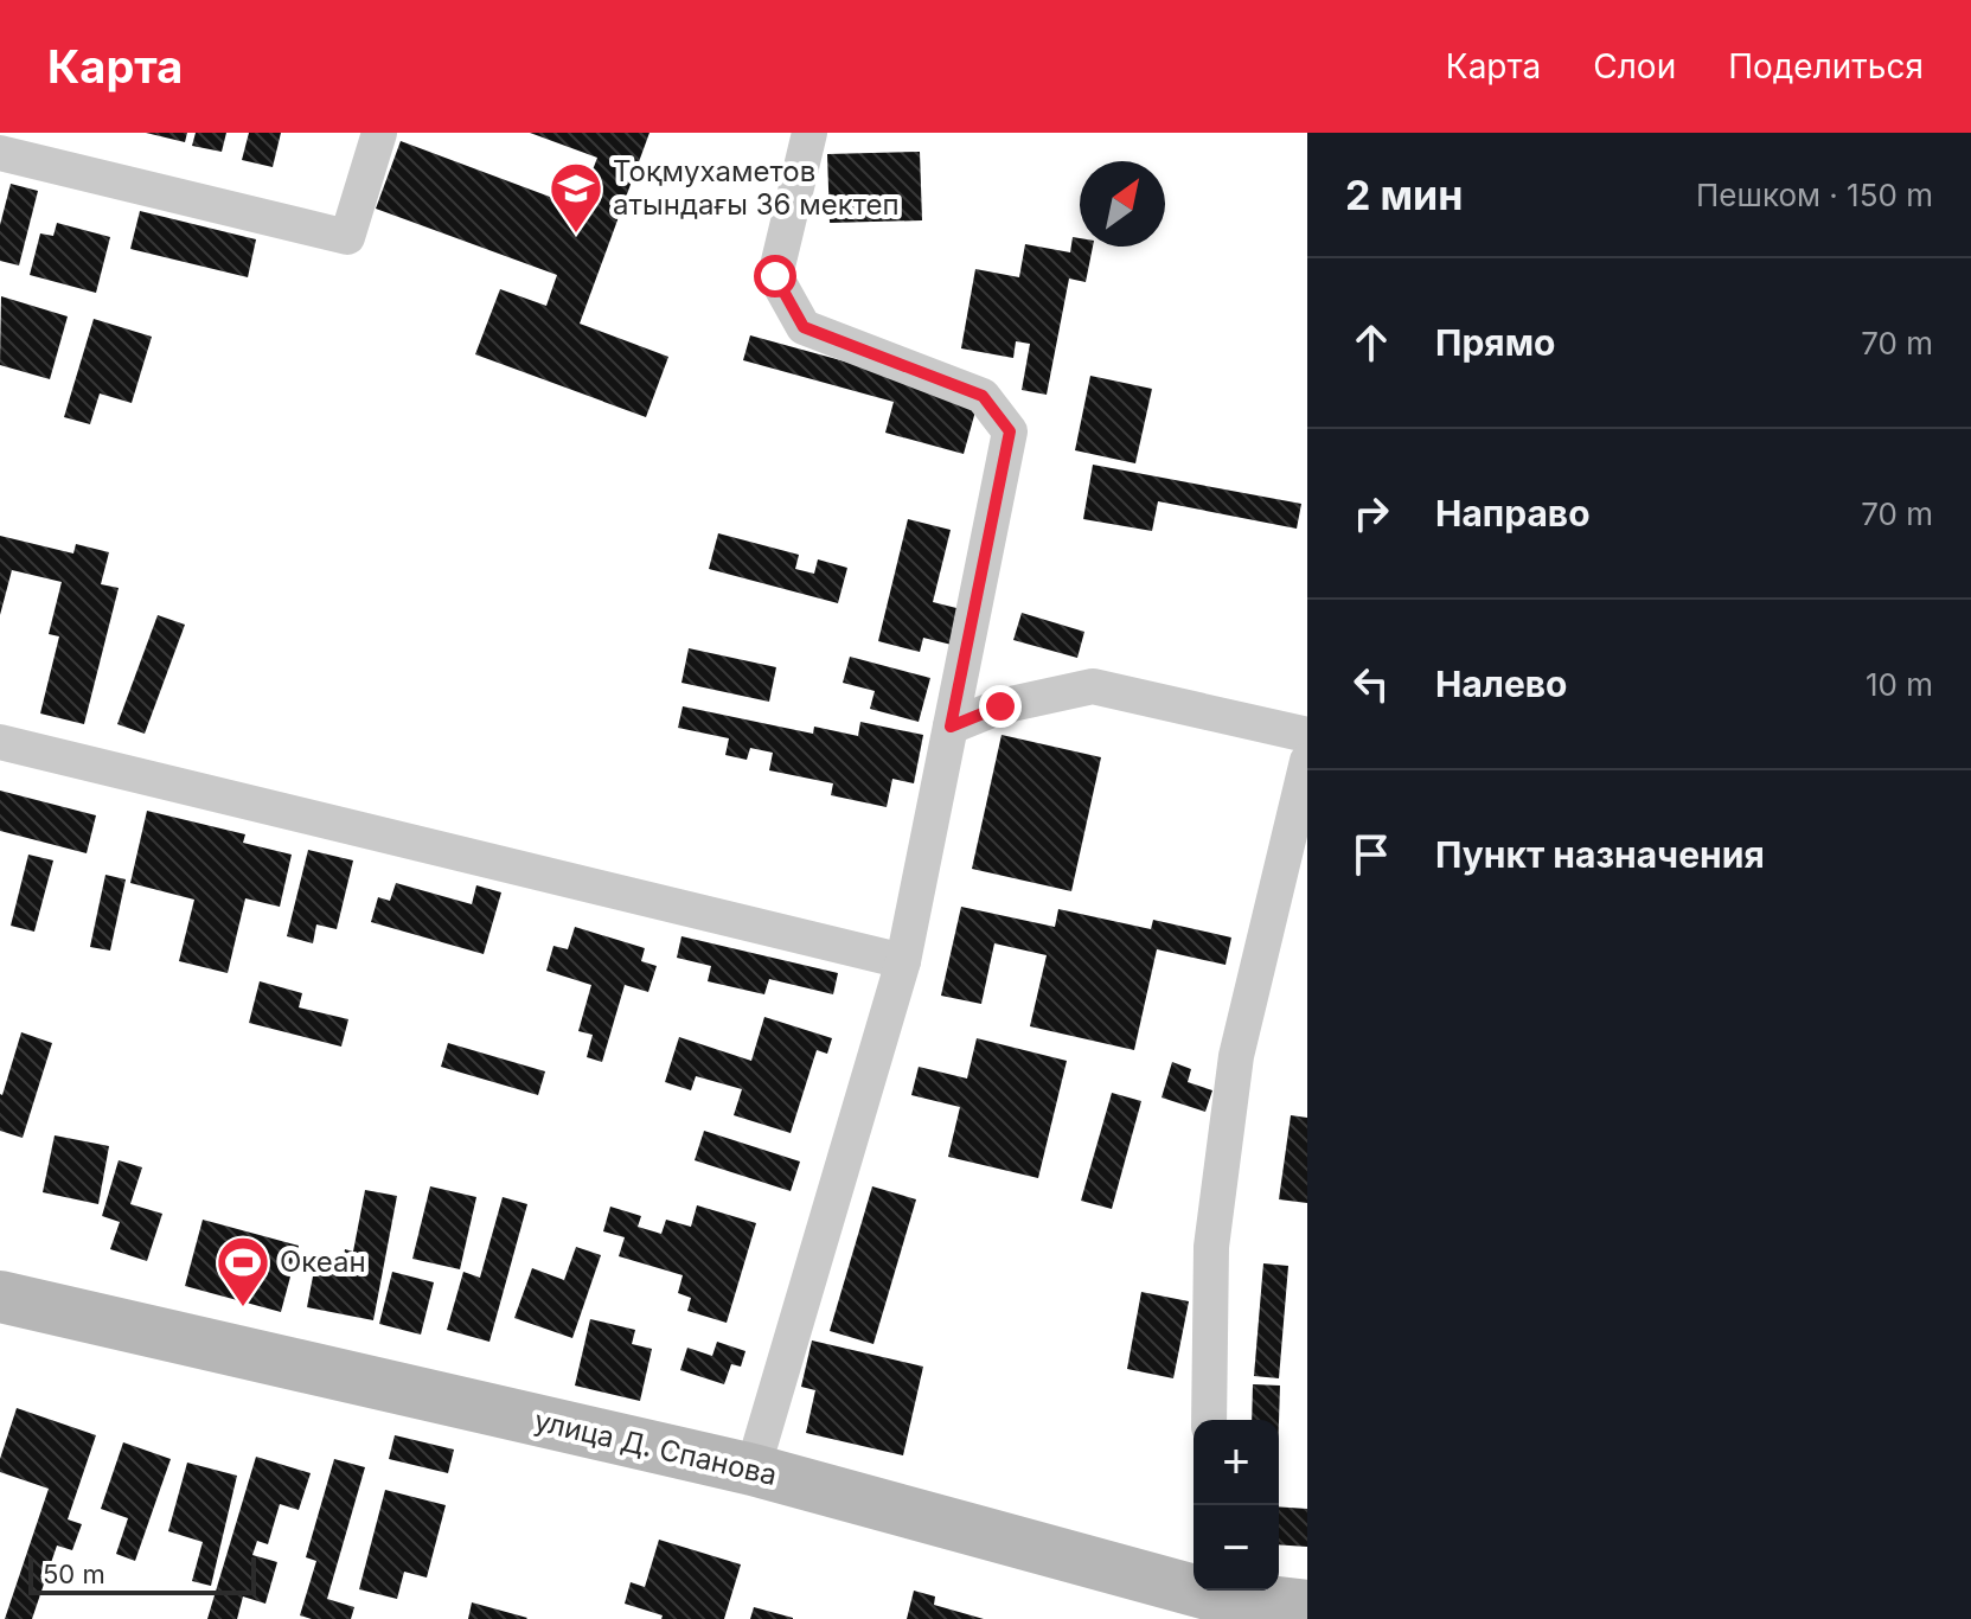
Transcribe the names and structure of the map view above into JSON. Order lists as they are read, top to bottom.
{
  "streets": {
    "main road": ["улица Д. Спанова"]
  },
  "places": {
    "school or university": ["Тоқмухаметов атындағы 36 мектеп"],
    "sports": ["Океан"]
  },
  "scale_bar": "50 m",
  "north": "top right",
  "page": {
    "header": "Карта",
    "nav": ["Карта", "Слои", "Поделиться"],
    "heading": ["2 мин", "Пешком · 150 m"],
    "list": [
      ["Прямо", "70 m"],
      ["Направо", "70 m"],
      ["Налево", "10 m"],
      "Пункт назначения"
    ],
    "map_buttons": ["+", "−"],
    "scale": "50 m"
  }
}
